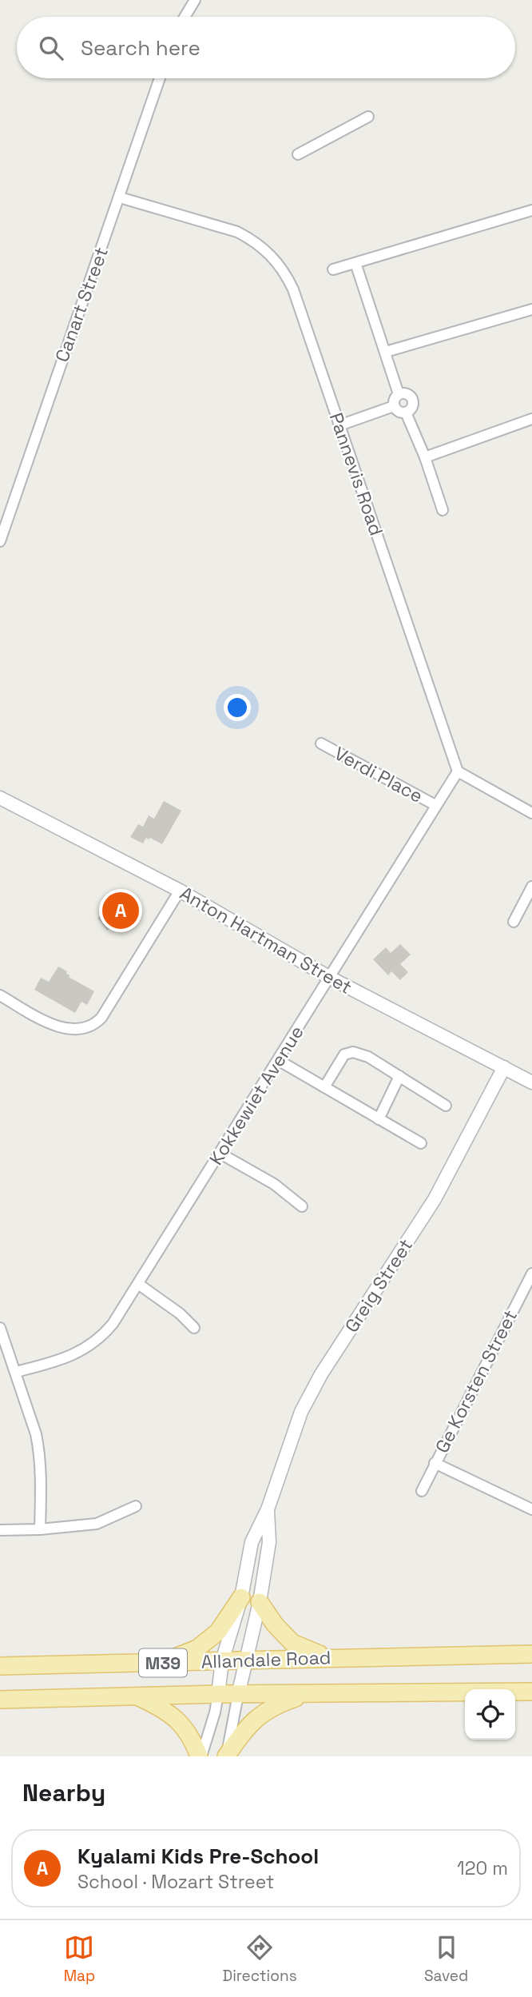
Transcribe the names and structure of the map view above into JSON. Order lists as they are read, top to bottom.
{
  "streets": {
    "main road": ["Allandale Road", "M39"],
    "street": [
      "Canart Street",
      "Pannevis Road",
      "Verdi Place",
      "Anton Hartman Street",
      "Kokkewiet Avenue",
      "Greig Street",
      "Ge Korsten Street"
    ]
  },
  "crossings": [
    ["Canart Street", "Pannevis Road"],
    ["Pannevis Road", "Kokkewiet Avenue"],
    ["Verdi Place", "Kokkewiet Avenue"],
    ["Anton Hartman Street", "Kokkewiet Avenue"],
    ["Anton Hartman Street", "Greig Street"],
    ["Greig Street", "Allandale Road"]
  ],
  "page": {
    "search": "Search here",
    "pins": "A",
    "heading": "Nearby",
    "list": [
      {
        "mark": "A",
        "name": "Kyalami Kids Pre-School",
        "note": "School · Mozart Street",
        "value": "120 m"
      }
    ],
    "nav": ["Map", "Directions", "Saved"]
  }
}
